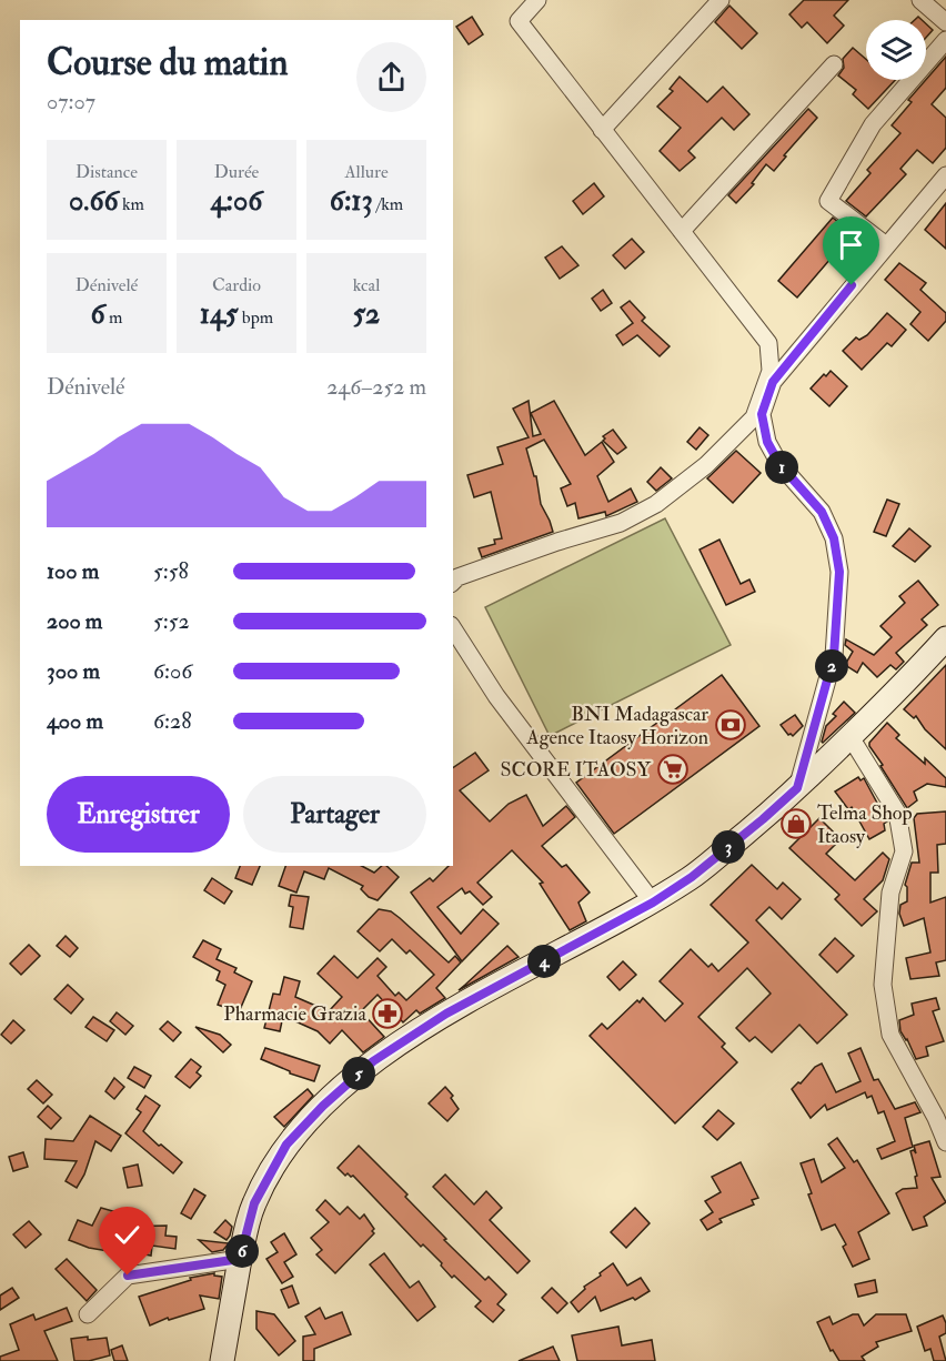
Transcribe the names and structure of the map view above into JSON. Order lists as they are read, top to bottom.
{
  "places": {
    "bank": ["BNI Madagascar Agence Itaosy Horizon"],
    "supermarket": ["SCORE ITAOSY"],
    "shop": ["Telma Shop Itaosy"],
    "pharmacy": ["Pharmacie Grazia"]
  },
  "page": {
    "heading": ["Course du matin", "07:07"],
    "stats": [
      ["Distance", "0.66 km"],
      ["Durée", "4:06"],
      ["Allure", "6:13 /km"],
      ["Dénivelé", "6 m"],
      ["Cardio", "145 bpm"],
      ["kcal", "52"]
    ],
    "chart": ["Dénivelé", "246–252 m"],
    "pins": [
      "1",
      "2",
      "3",
      "4",
      "5",
      "6"
    ],
    "list": [
      {
        "name": "100 m",
        "note": "5:58"
      },
      {
        "name": "200 m",
        "note": "5:52"
      },
      {
        "name": "300 m",
        "note": "6:06"
      },
      {
        "name": "400 m",
        "note": "6:28"
      }
    ],
    "buttons": ["Enregistrer", "Partager"]
  }
}
